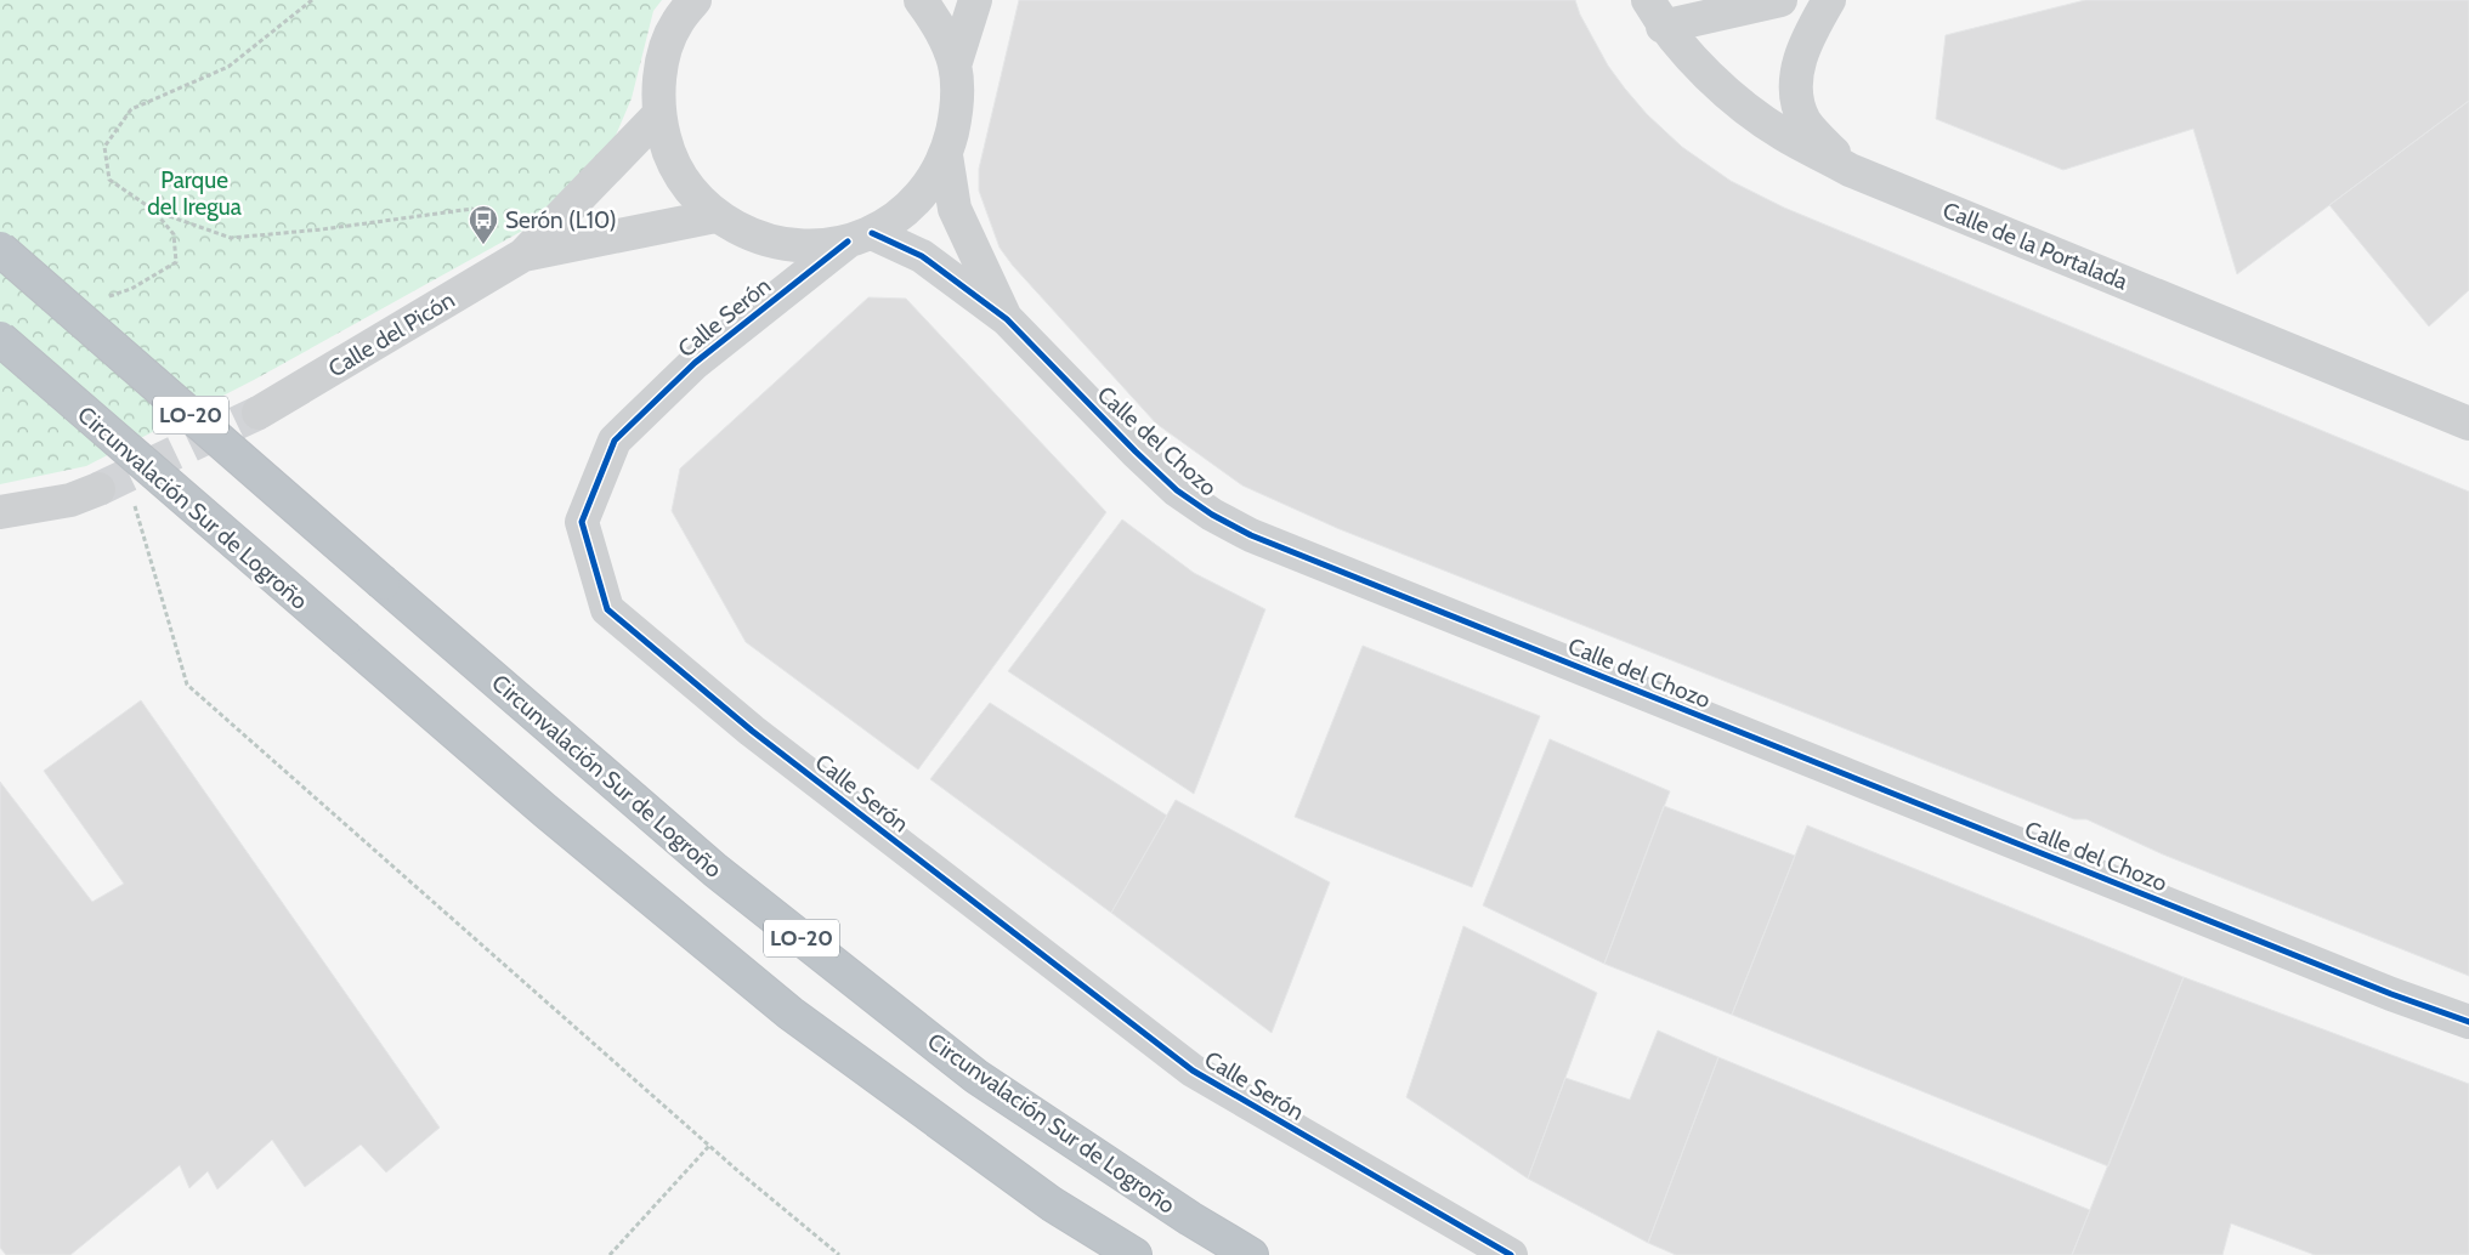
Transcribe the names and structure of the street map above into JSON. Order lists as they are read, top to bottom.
{
  "streets": {
    "highway": ["LO-20", "Circunvalación Sur de Logroño"],
    "street": [
      "Calle de la Portalada",
      "Calle Serón",
      "Calle del Picón",
      "Calle del Chozo"
    ]
  },
  "crossings": [
    ["Calle Serón", "Calle del Chozo"]
  ],
  "parks": ["Parque del Iregua"],
  "places": {
    "bus stop": ["Serón (L10)"]
  }
}
